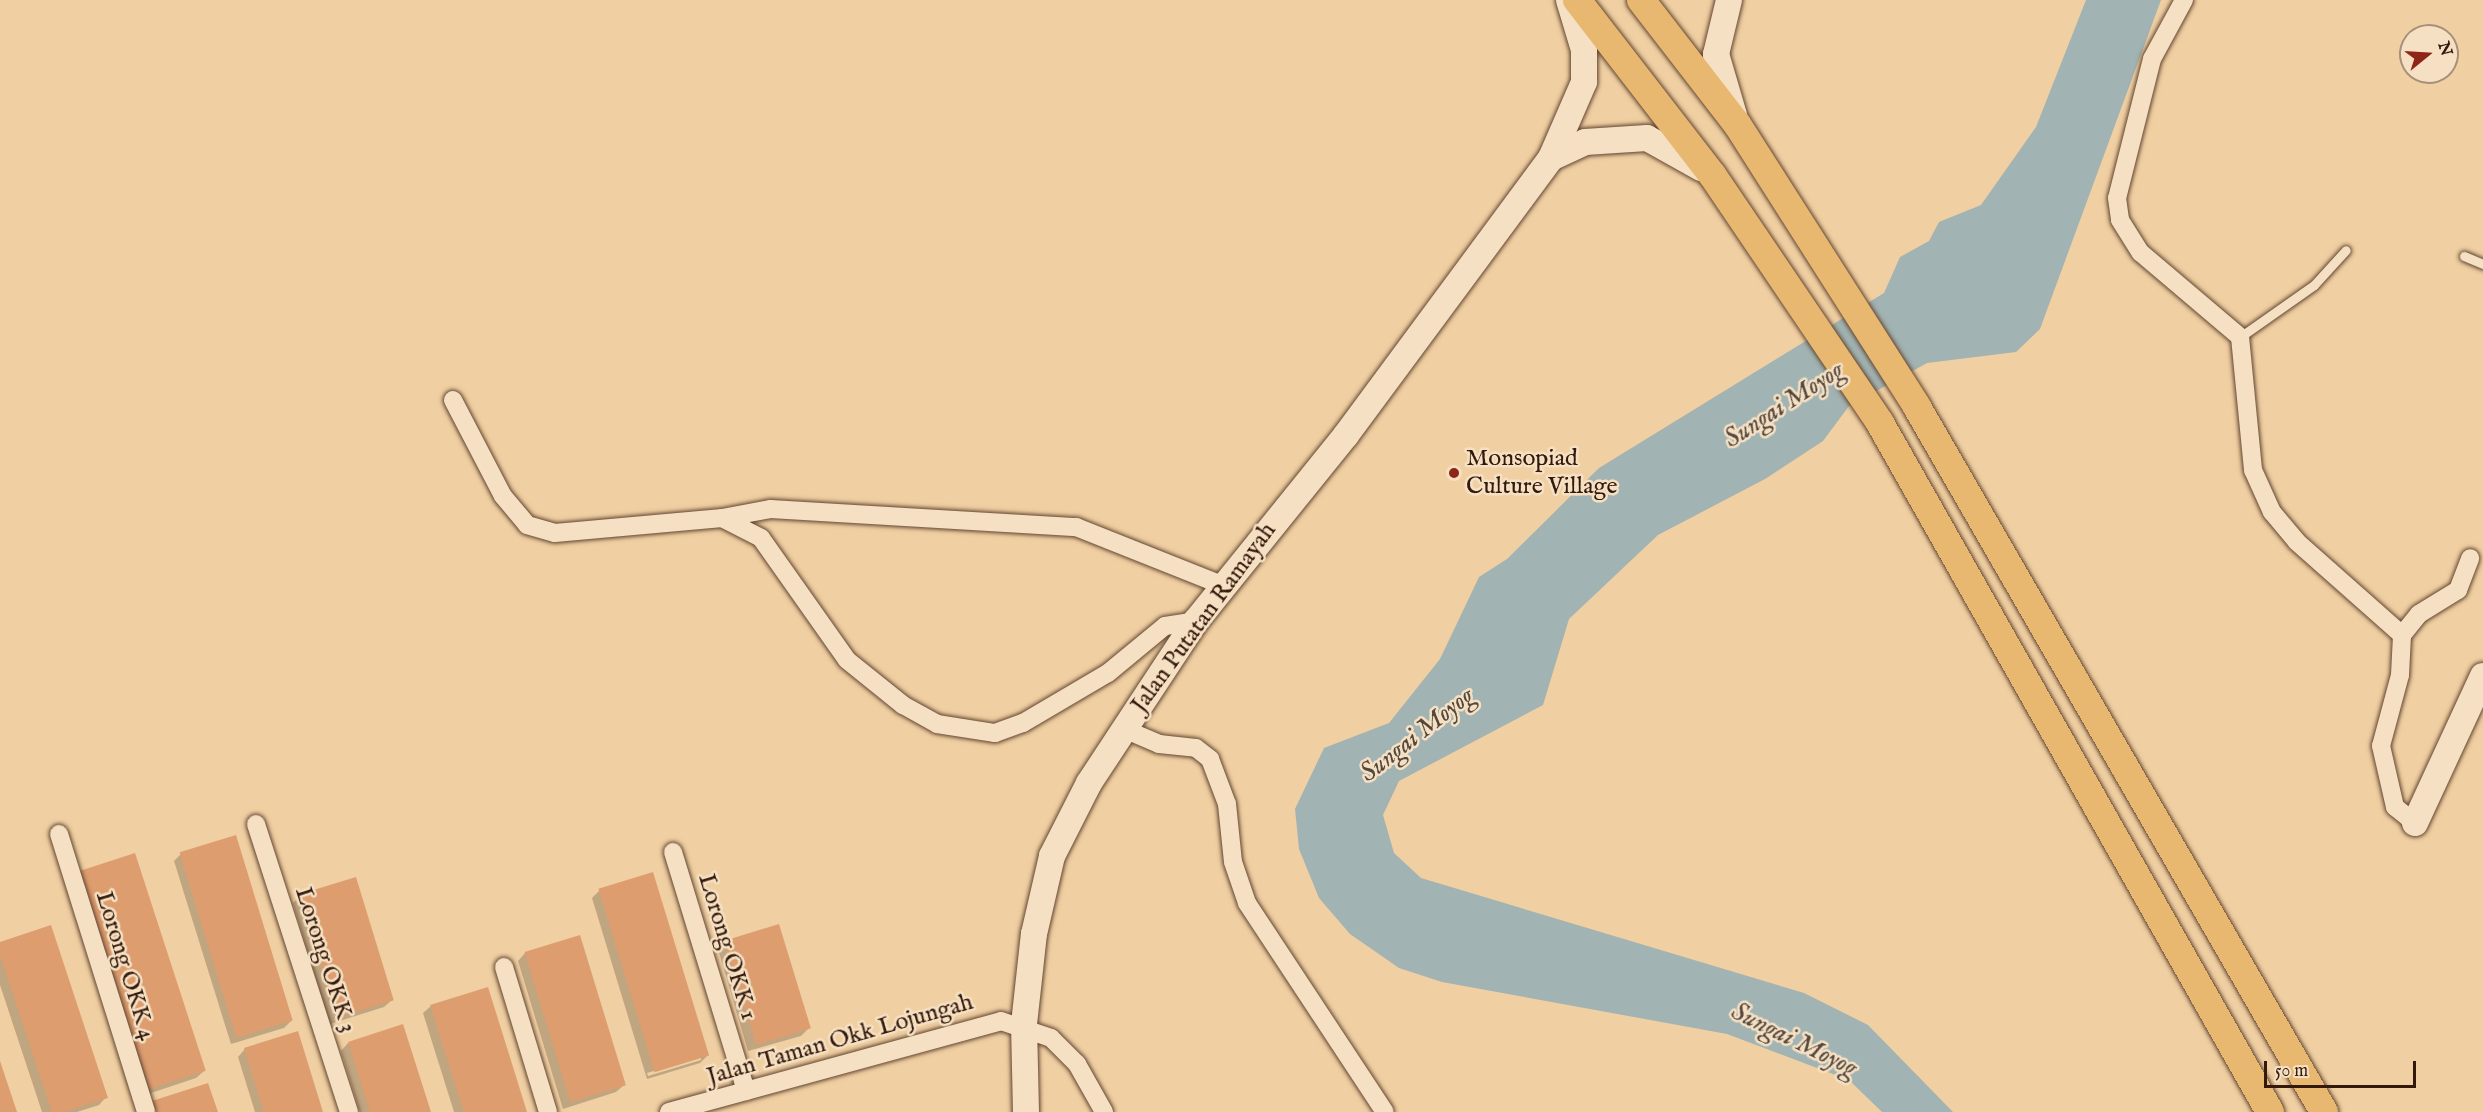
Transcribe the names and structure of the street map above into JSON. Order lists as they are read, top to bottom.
{
  "streets": {
    "main road": ["Jalan Putatan Ramayah"],
    "street": [
      "Lorong OKK 1",
      "Lorong OKK 3",
      "Lorong OKK 4",
      "Jalan Taman Okk Lojungah"
    ]
  },
  "crossings": [
    ["Jalan Putatan Ramayah", "Jalan Taman Okk Lojungah"],
    ["Lorong OKK 1", "Jalan Taman Okk Lojungah"]
  ],
  "water": ["Sungai Moyog"],
  "places": ["Monsopiad Culture Village"],
  "scale_bar": "50 m",
  "north": "right"
}
